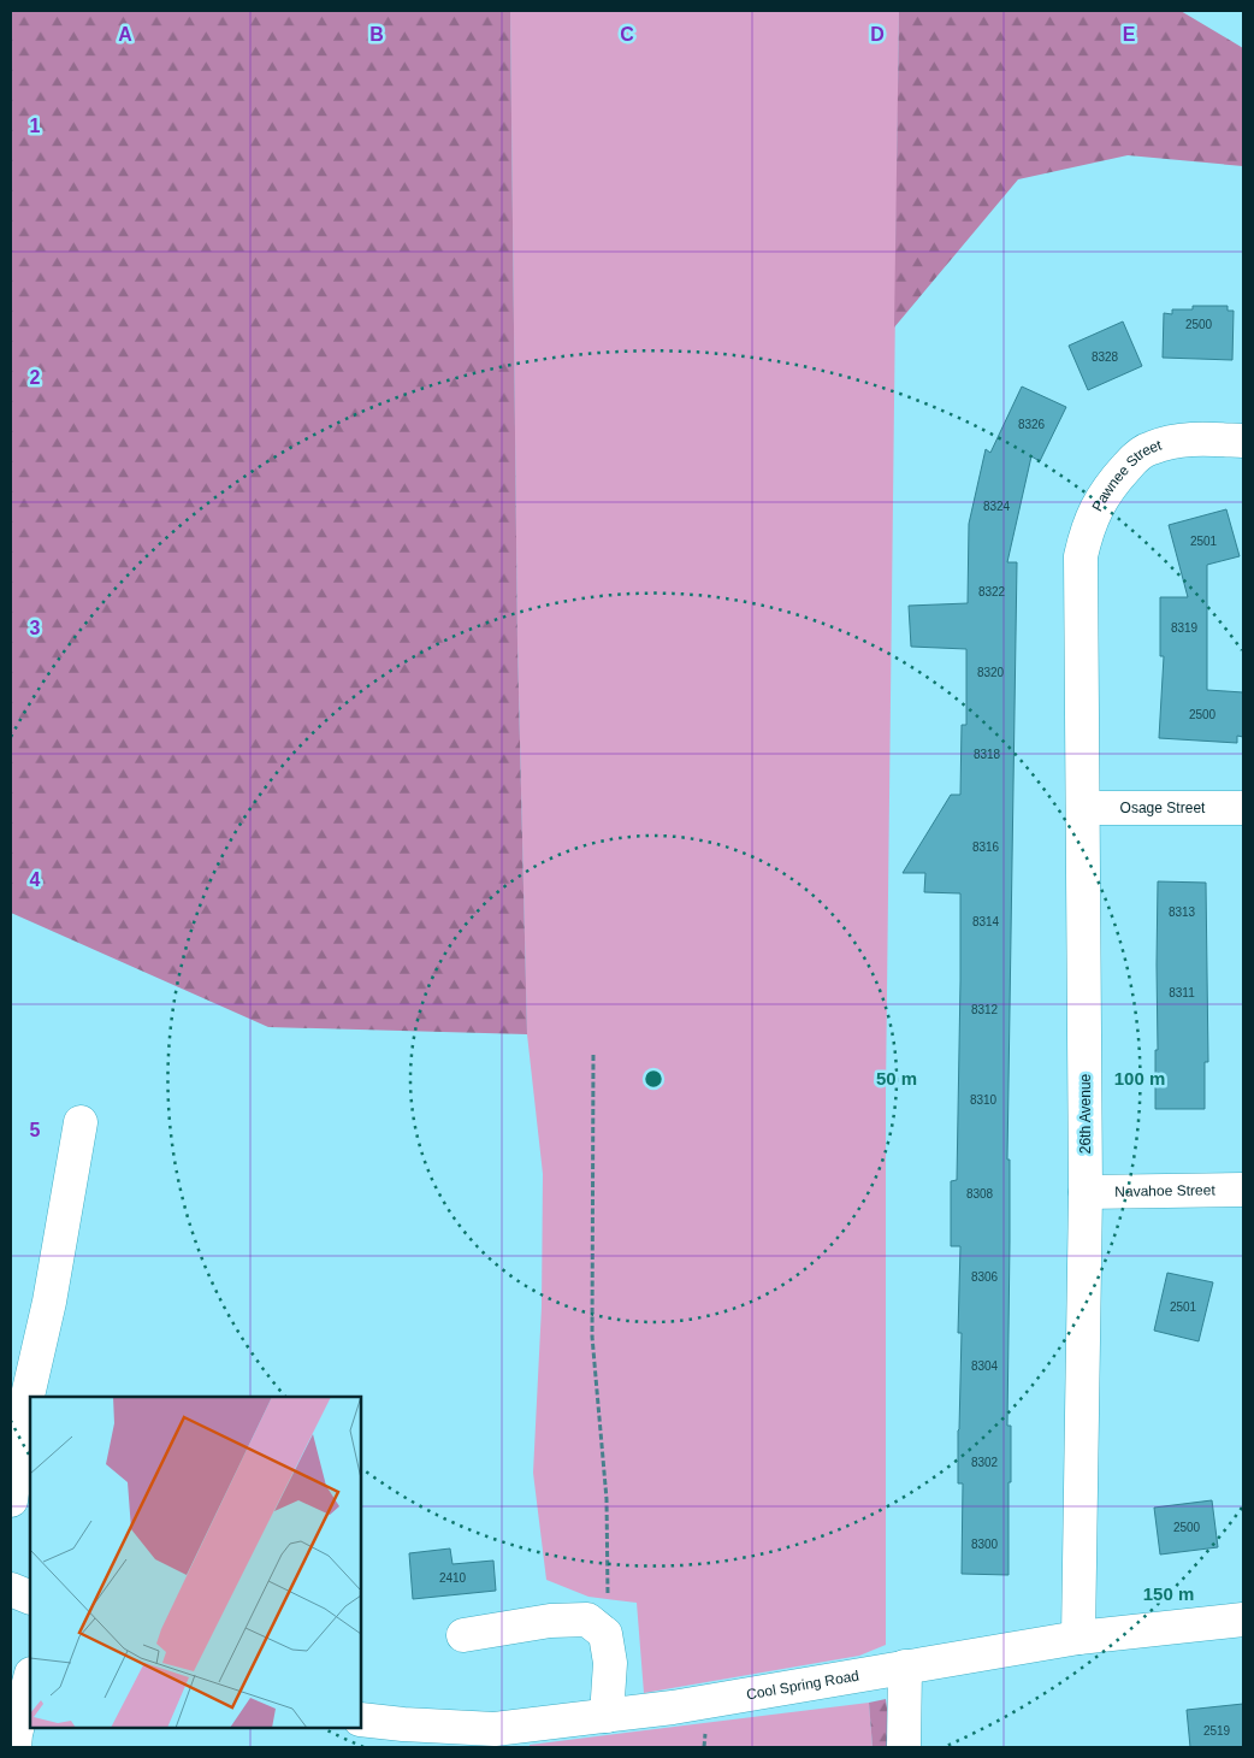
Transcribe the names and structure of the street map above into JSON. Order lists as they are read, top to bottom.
{
  "streets": {
    "street": [
      "Pawnee Street",
      "Osage Street",
      "26th Avenue",
      "Navahoe Street",
      "Cool Spring Road"
    ]
  },
  "crossings": [
    ["Pawnee Street", "26th Avenue"],
    ["Osage Street", "26th Avenue"],
    ["26th Avenue", "Navahoe Street"],
    ["26th Avenue", "Cool Spring Road"]
  ],
  "house_numbers": [
    "2500",
    "8328",
    "8326",
    "8324",
    "2501",
    "8322",
    "8319",
    "8320",
    "2500",
    "8318",
    "8316",
    "8313",
    "8314",
    "8311",
    "8312",
    "8310",
    "8308",
    "8306",
    "2501",
    "8304",
    "8302",
    "2500",
    "8300",
    "2410",
    "2519"
  ],
  "grid": {
    "columns": [
      "A",
      "B",
      "C",
      "D",
      "E"
    ],
    "rows": [
      "1",
      "2",
      "3",
      "4",
      "5"
    ]
  },
  "rings": ["50 m", "100 m", "150 m"]
}
